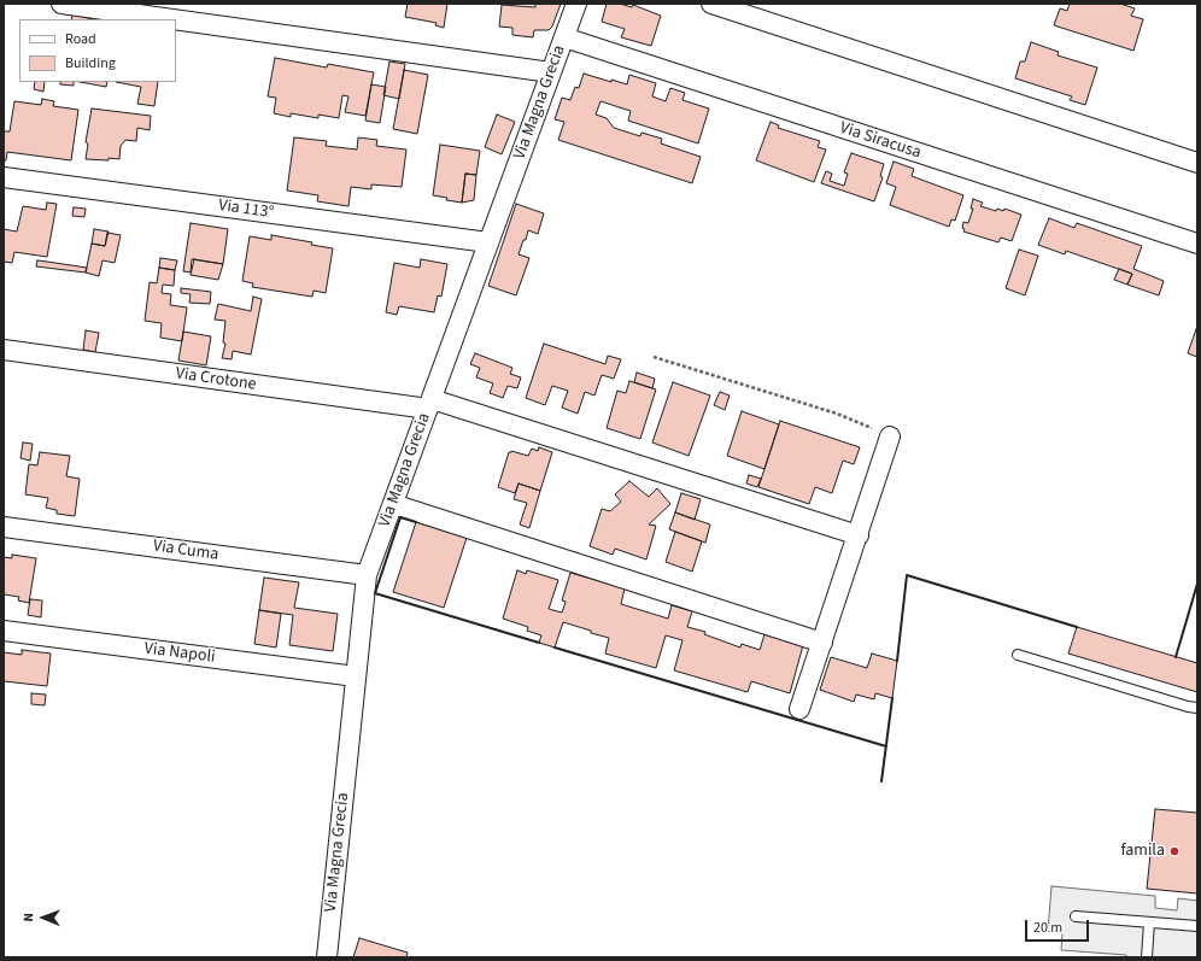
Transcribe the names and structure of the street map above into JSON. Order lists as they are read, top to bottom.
{
  "streets": {
    "street": [
      "Via Magna Grecia",
      "Via Siracusa",
      "Via 113°",
      "Via Crotone",
      "Via Cuma",
      "Via Napoli"
    ]
  },
  "crossings": [
    ["Via Magna Grecia", "Via Siracusa"],
    ["Via Magna Grecia", "Via 113°"],
    ["Via Magna Grecia", "Via Crotone"],
    ["Via Magna Grecia", "Via Cuma"],
    ["Via Magna Grecia", "Via Napoli"]
  ],
  "places": ["famila"],
  "legend": ["Road", "Building"],
  "scale_bar": "20 m",
  "north": "left"
}
